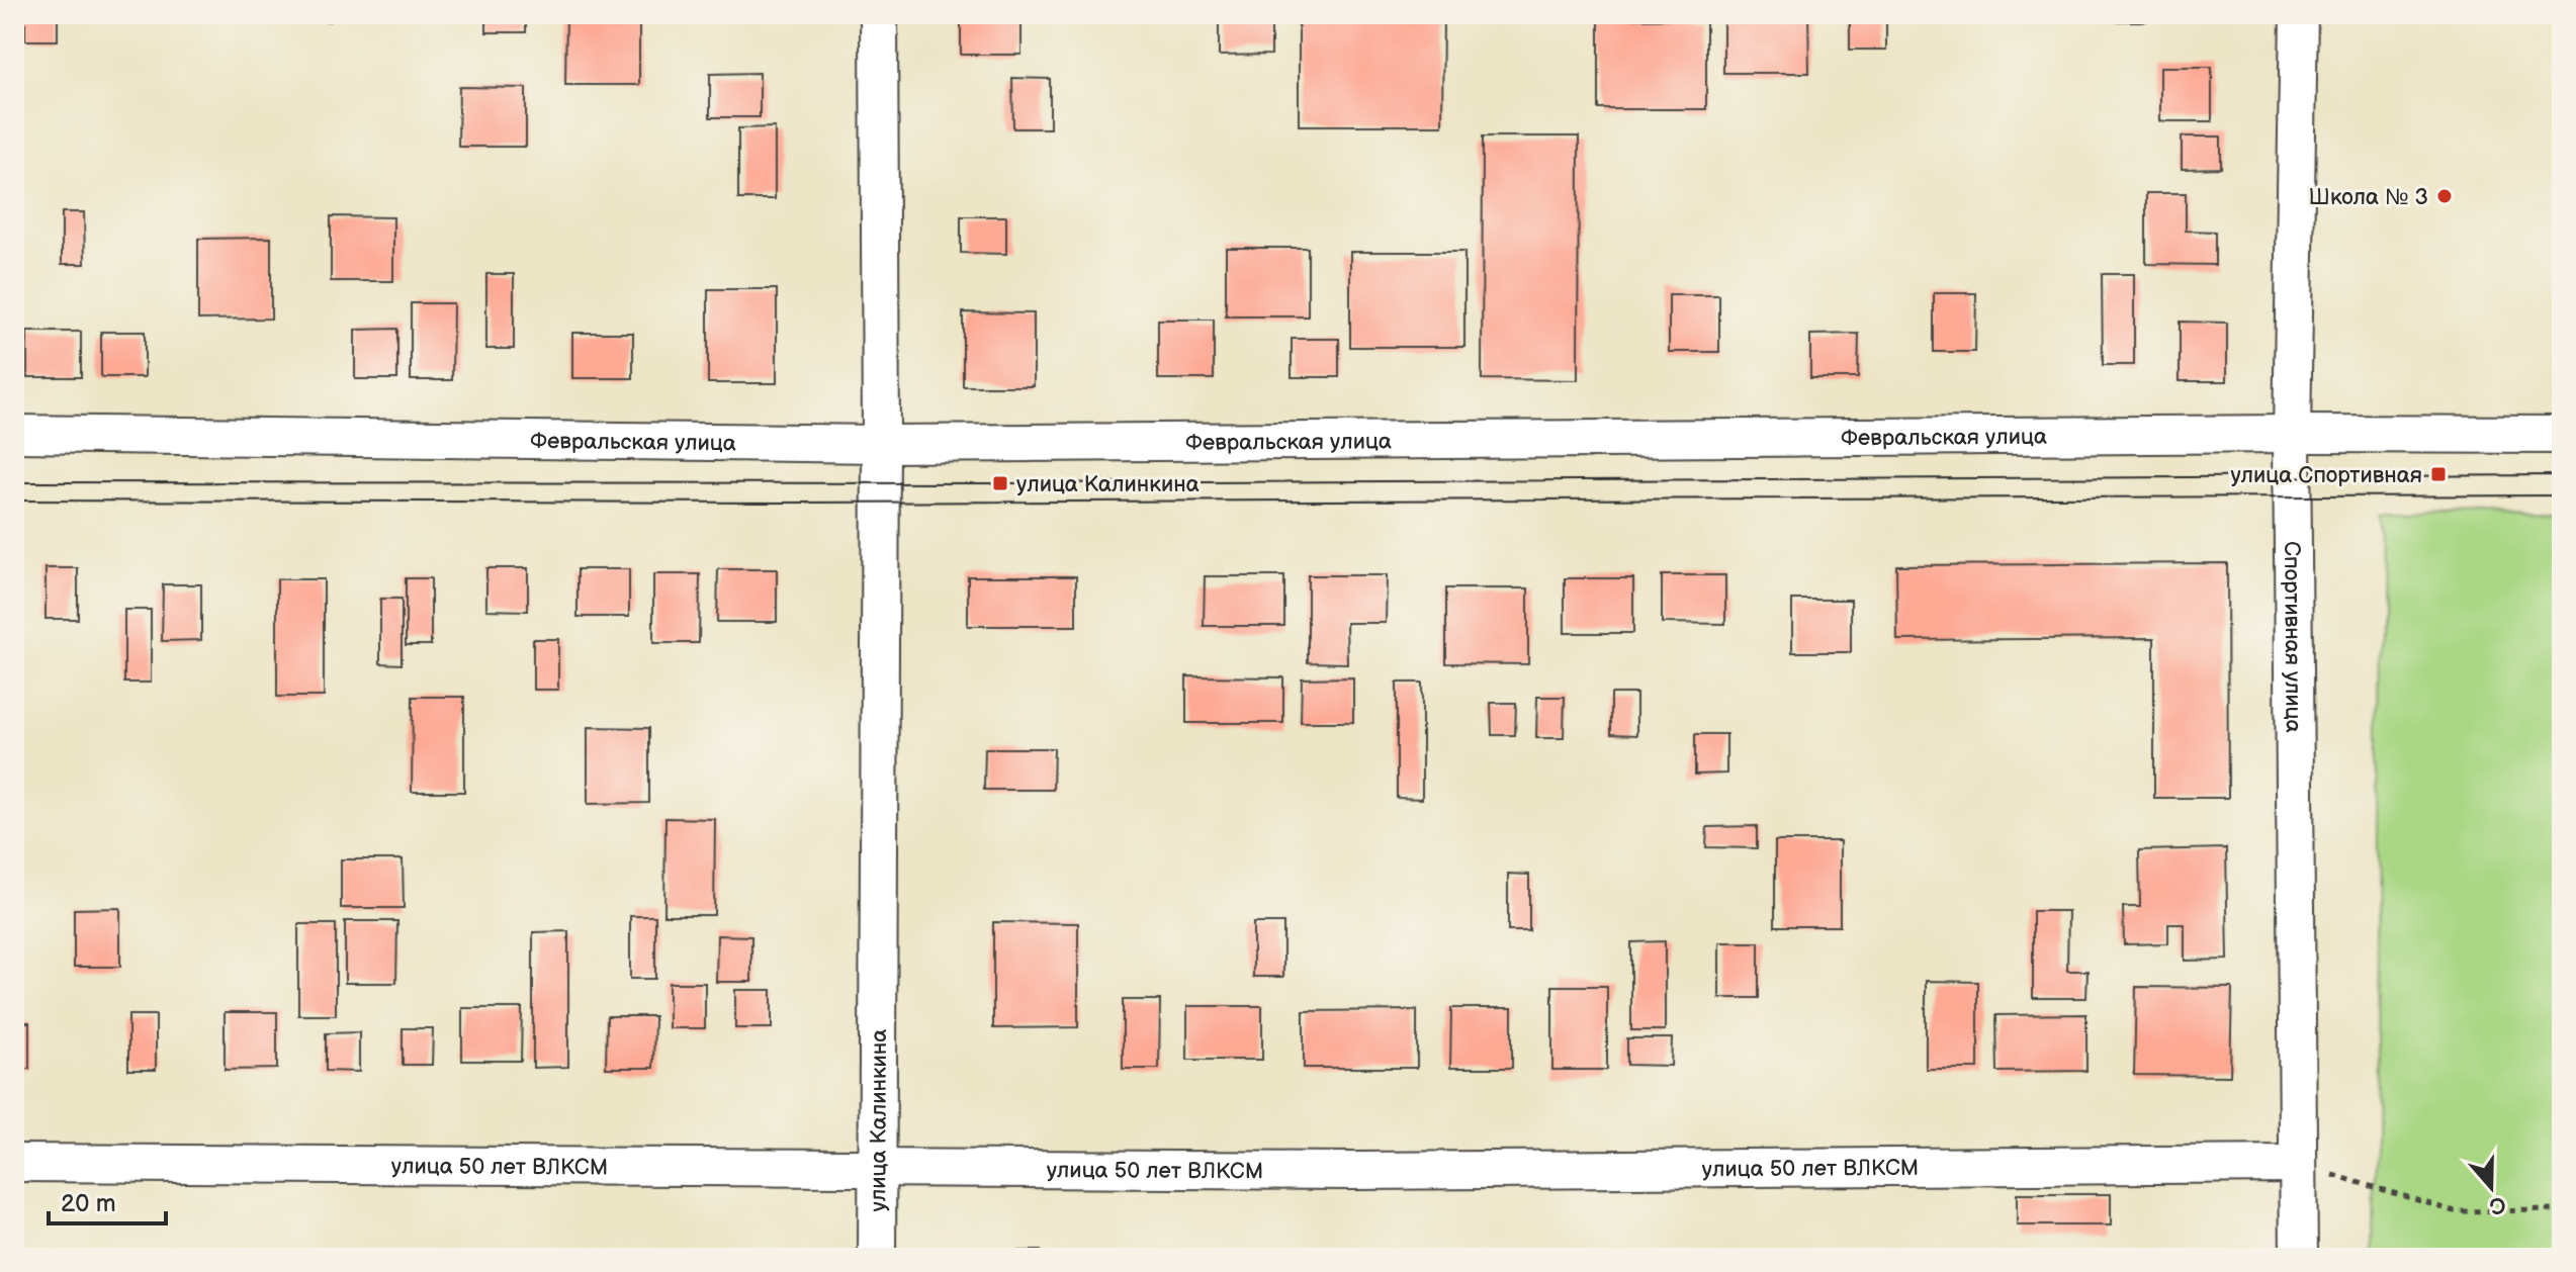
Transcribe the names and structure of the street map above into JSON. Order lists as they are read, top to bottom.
{
  "streets": {
    "street": [
      "Февральская улица",
      "Спортивная улица",
      "улица Калинкина",
      "улица 50 лет ВЛКСМ"
    ]
  },
  "crossings": [
    ["Февральская улица", "Спортивная улица"],
    ["Февральская улица", "улица Калинкина"],
    ["Спортивная улица", "улица 50 лет ВЛКСМ"],
    ["улица Калинкина", "улица 50 лет ВЛКСМ"]
  ],
  "places": {
    "other": ["Школа № 3"],
    "transit": ["улица Спортивная", "улица Калинкина"]
  },
  "scale_bar": "20 m",
  "north": "bottom"
}
